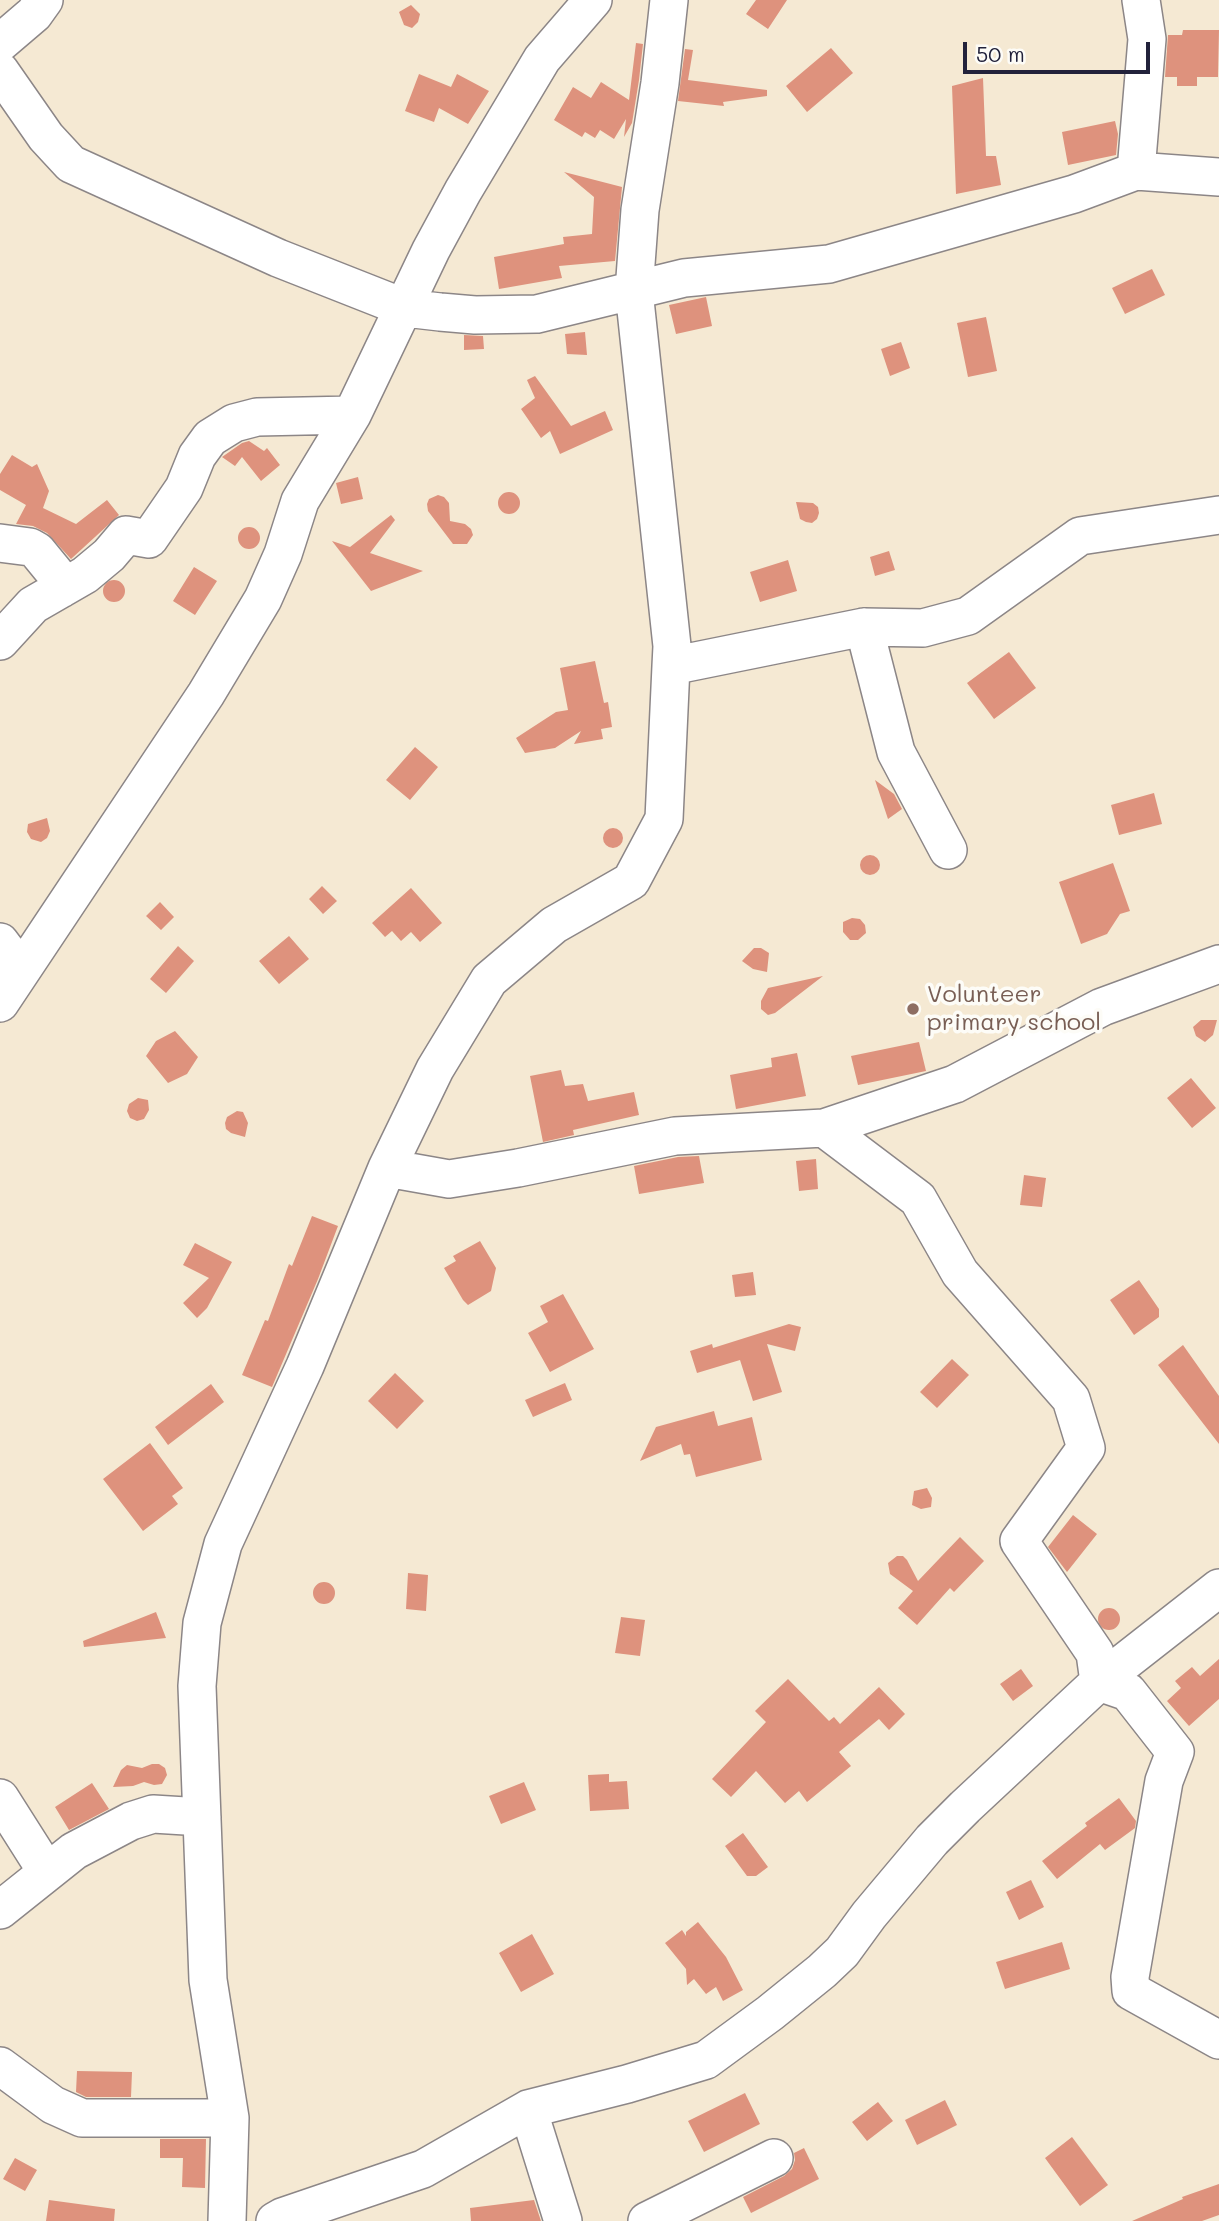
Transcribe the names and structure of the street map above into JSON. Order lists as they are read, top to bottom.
{
  "places": ["Volunteer primary school"],
  "scale_bar": "50 m"
}
